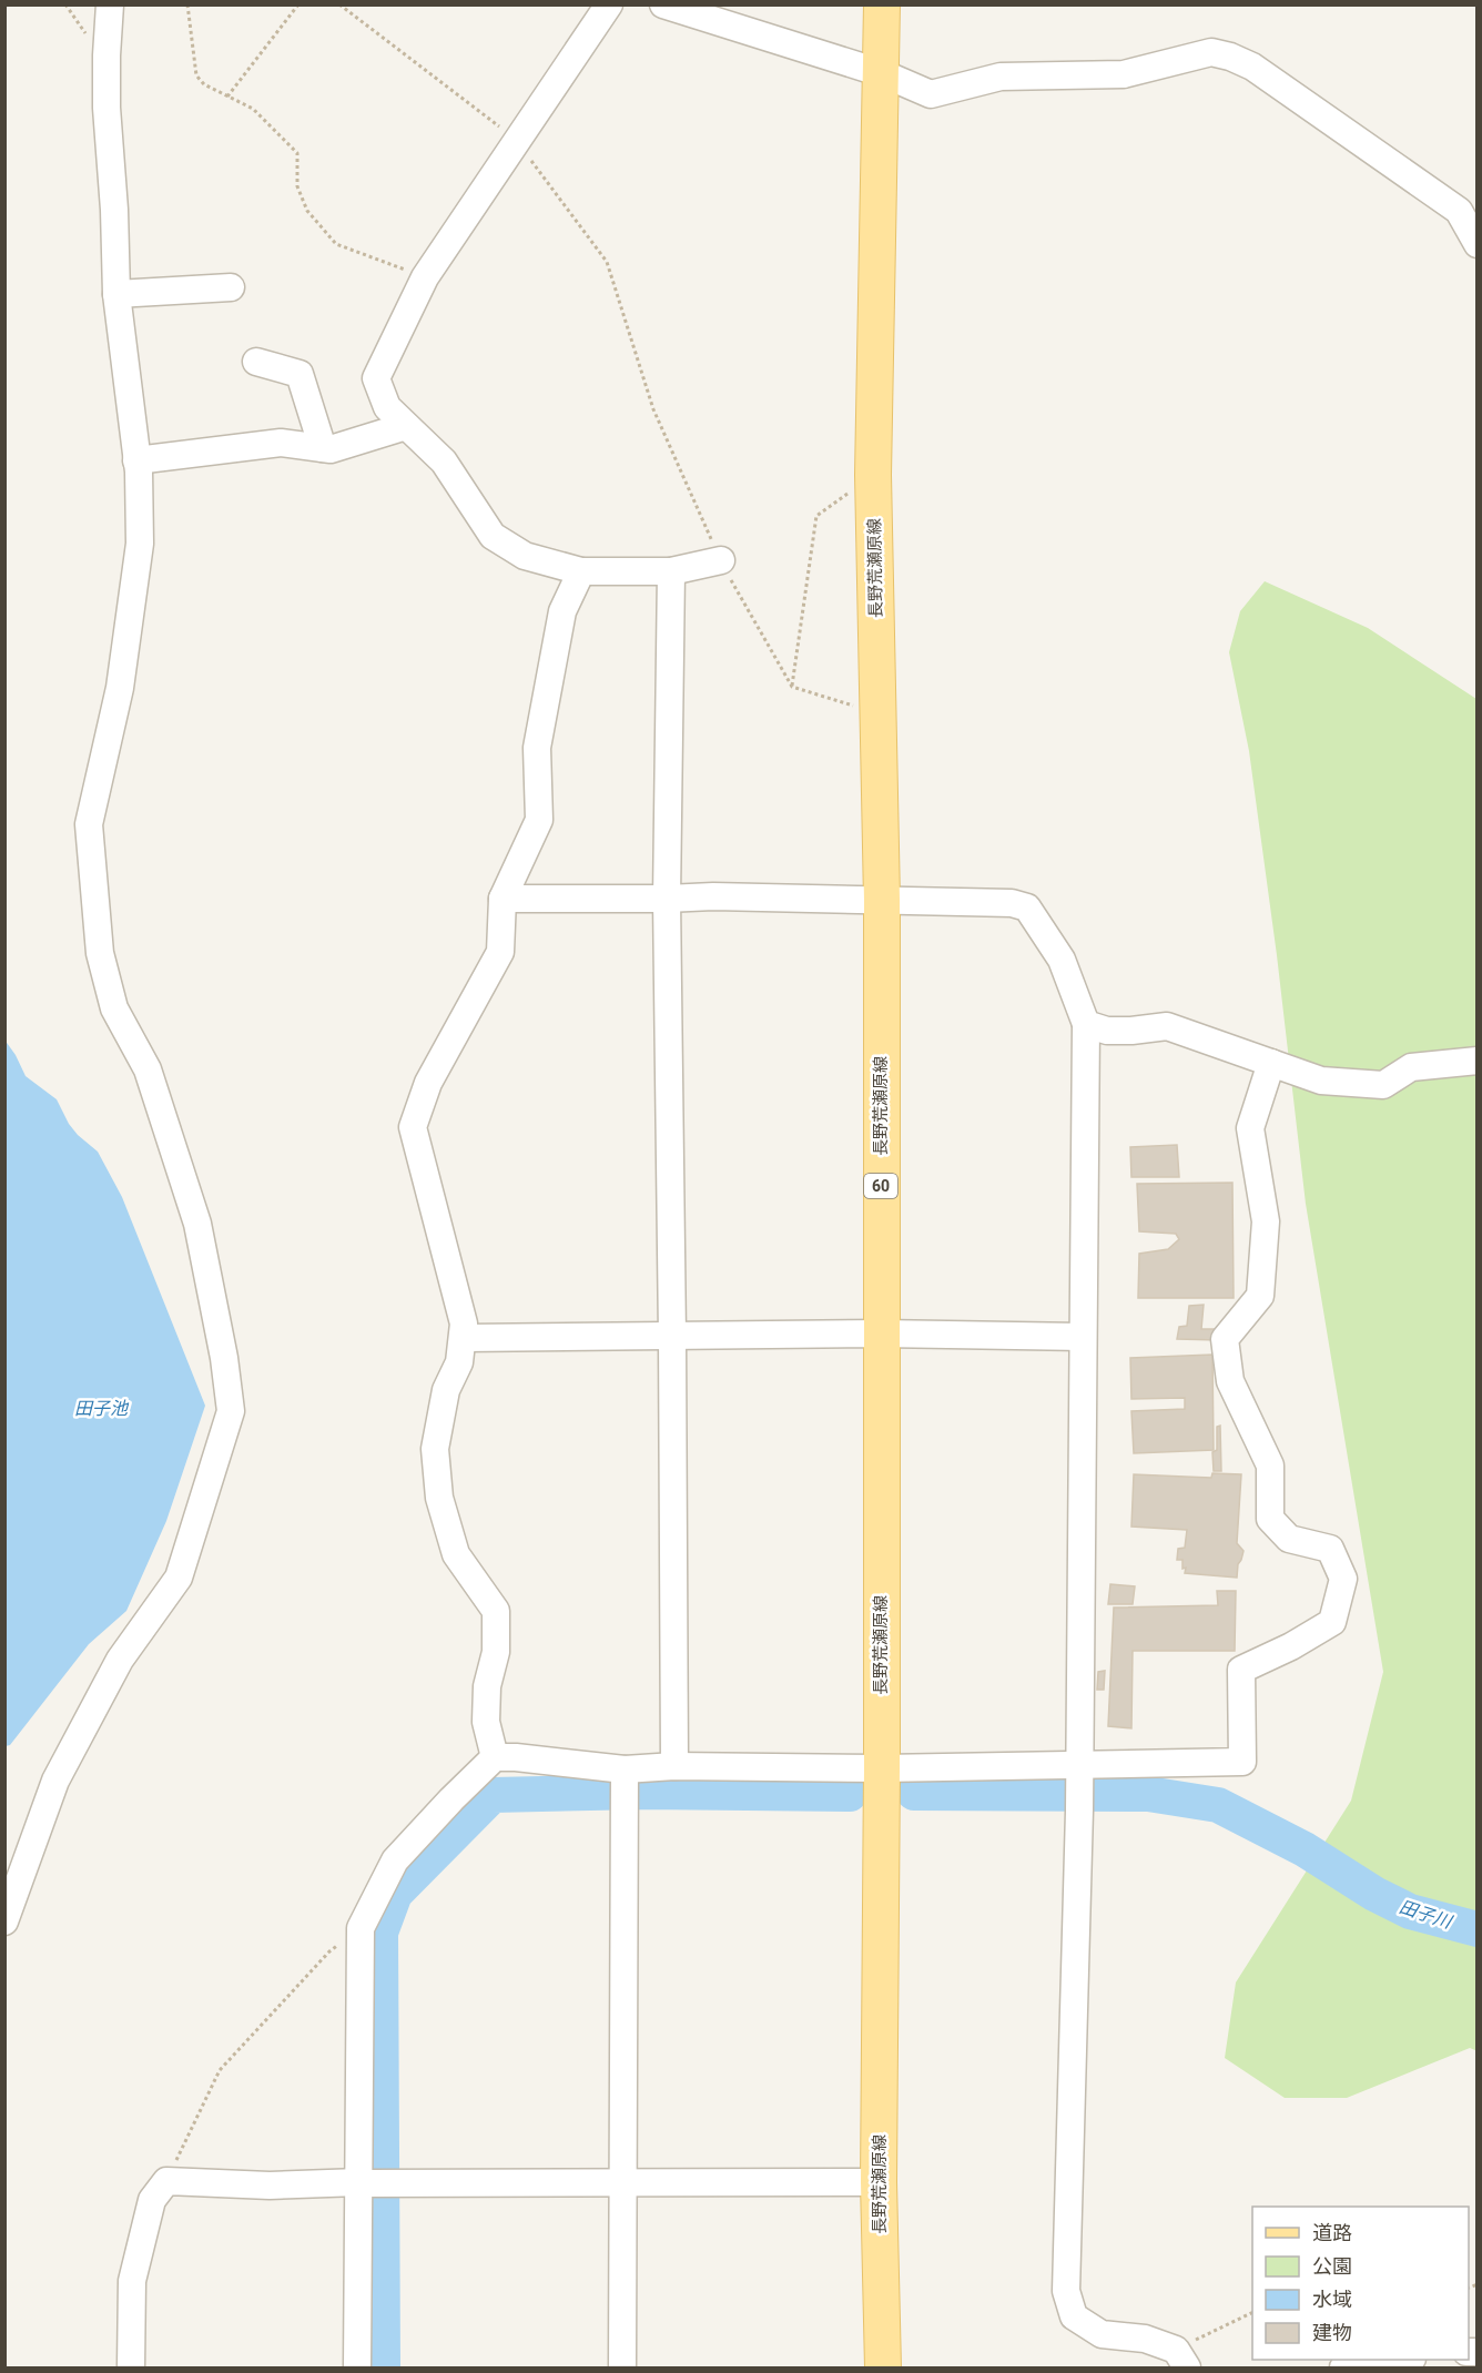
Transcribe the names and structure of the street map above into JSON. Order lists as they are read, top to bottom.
{
  "streets": {
    "main road": ["長野荒瀬原線", "60"]
  },
  "water": ["田子池", "田子川"],
  "legend": [
    "道路",
    "公園",
    "水域",
    "建物"
  ]
}
